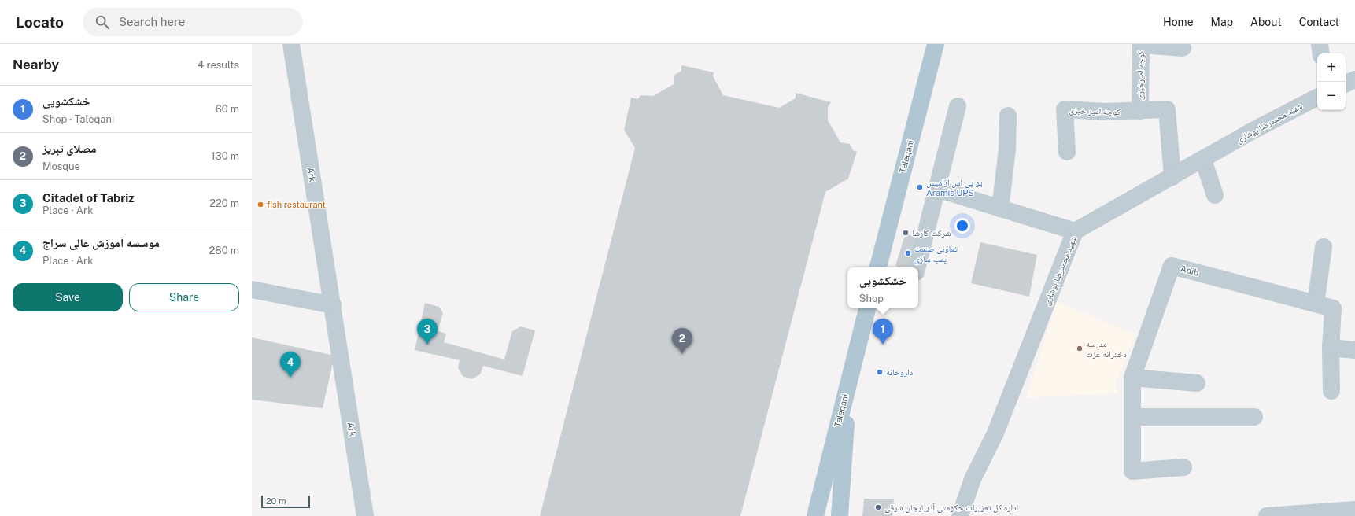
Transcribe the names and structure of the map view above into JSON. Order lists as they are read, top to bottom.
{
  "streets": {
    "main road": ["Taleqani"],
    "street": [
      "کوچه امیرخیزی",
      "کوچه امیر خیزی",
      "شهید محمدرضا یوشاری",
      "Ark",
      "Adib"
    ]
  },
  "crossings": [
    ["کوچه امیرخیزی", "کوچه امیر خیزی"],
    ["کوچه امیر خیزی", "شهید محمدرضا یوشاری"]
  ],
  "places": [
    "یو پی اس آرامیس Aramis UPS",
    "fish restaurant",
    "شرکت کارشا",
    "تعاونی صنعت پمپ سازی",
    "مدرسه دخترانه عزت",
    "داروخانه",
    "اداره کل تعزیرات حکومتی آذربایجان شرقی"
  ],
  "scale_bar": "20 m",
  "page": {
    "header": "Locato",
    "search": "Search here",
    "nav": [
      "Home",
      "Map",
      "About",
      "Contact"
    ],
    "heading": ["Nearby", "4 results"],
    "map_buttons": ["+", "−"],
    "list": [
      {
        "mark": "1",
        "name": "خشکشویی",
        "note": "Shop · Taleqani",
        "value": "60 m"
      },
      {
        "mark": "2",
        "name": "مصلای تبریز",
        "note": "Mosque",
        "value": "130 m"
      },
      {
        "mark": "3",
        "name": "Citadel of Tabriz",
        "note": "Place · Ark",
        "value": "220 m"
      },
      {
        "mark": "4",
        "name": "موسسه آموزش عالی سراج",
        "note": "Place · Ark",
        "value": "280 m"
      }
    ],
    "popup": ["خشکشویی", "Shop"],
    "buttons": ["Save", "Share"],
    "pins": [
      "1",
      "3",
      "2",
      "4"
    ],
    "scale": "20 m"
  }
}
